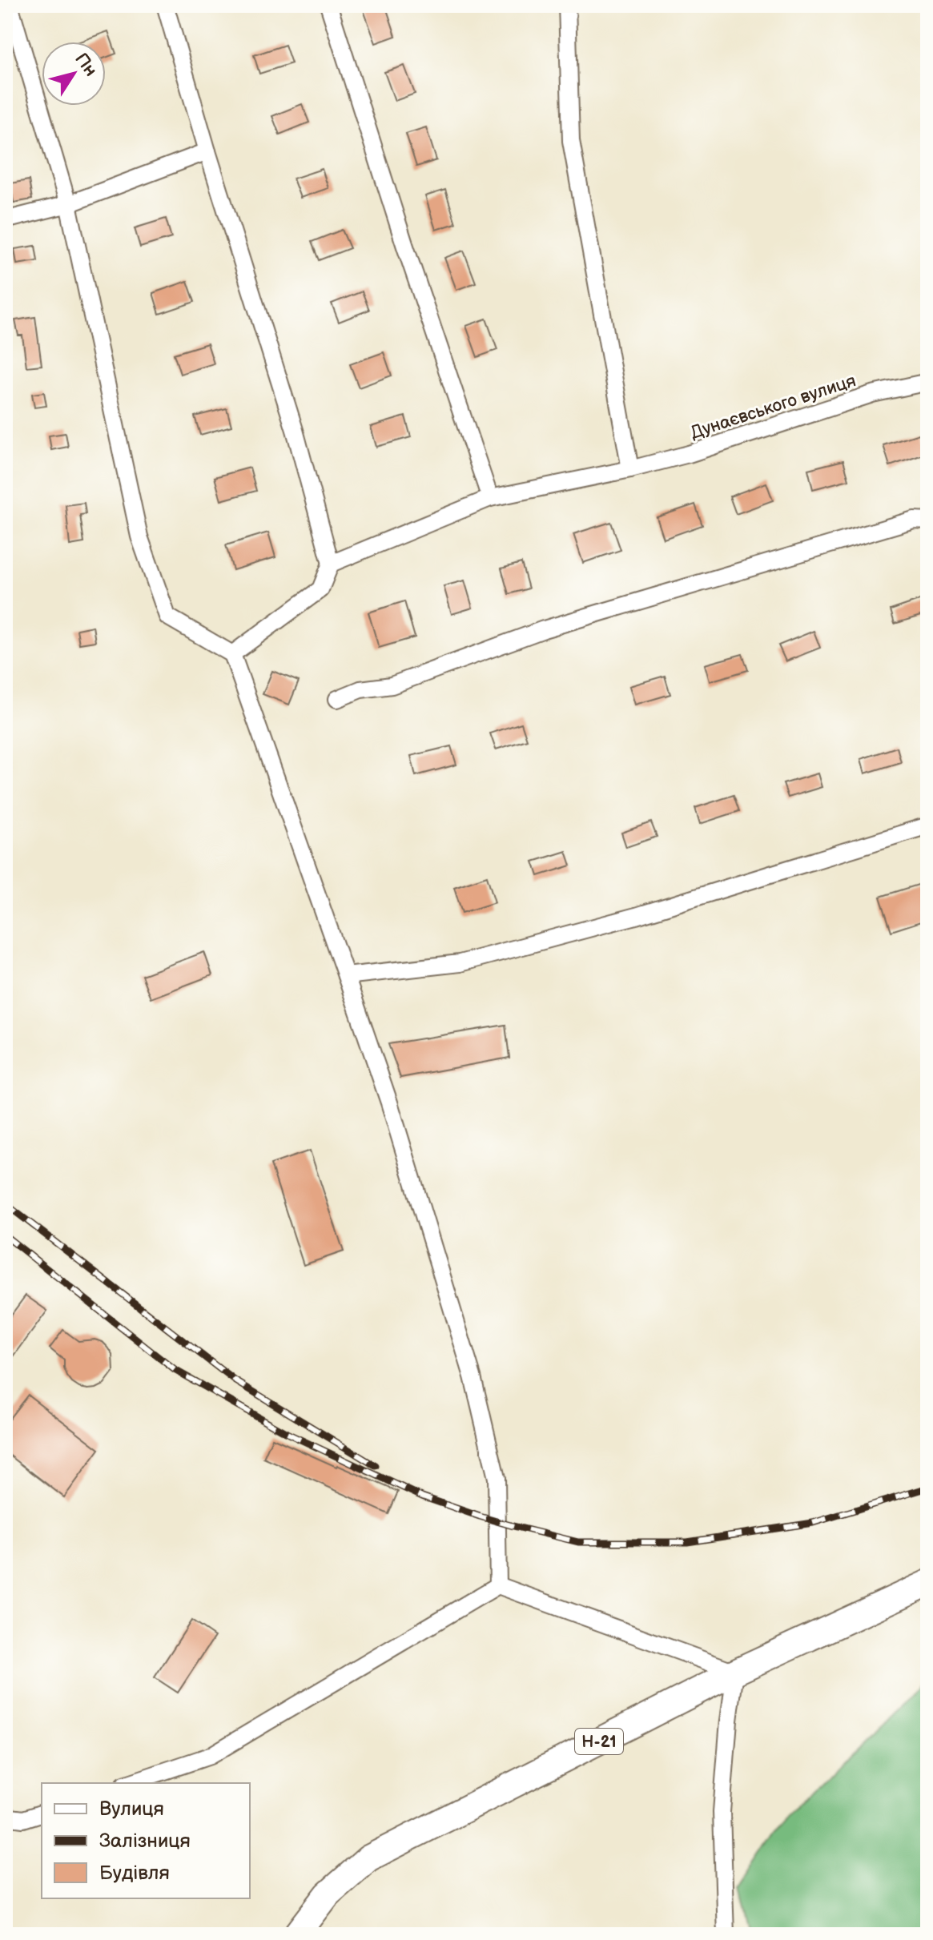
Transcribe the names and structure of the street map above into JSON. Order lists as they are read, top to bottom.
{
  "streets": {
    "main road": ["Н-21"],
    "street": ["Дунаєвського вулиця"]
  },
  "legend": ["Вулиця", "Залізниця", "Будівля"],
  "north": "top right"
}
